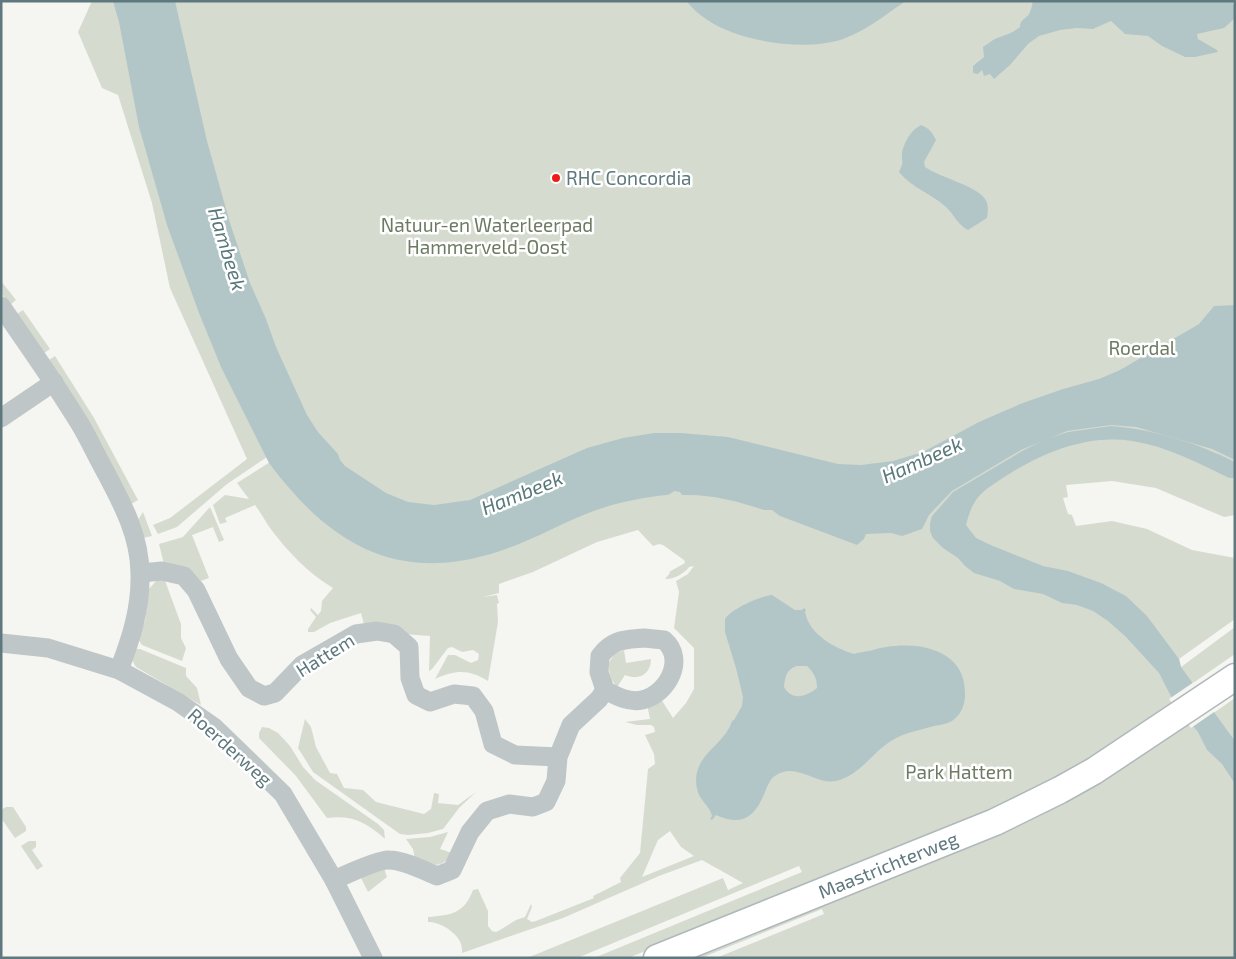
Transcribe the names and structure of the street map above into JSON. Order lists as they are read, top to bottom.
{
  "streets": {
    "main road": ["Maastrichterweg"],
    "street": ["Hattem", "Roerderweg"]
  },
  "water": ["Hambeek"],
  "parks": ["Natuur-en Waterleerpad Hammerveld-Oost", "Roerdal", "Park Hattem"],
  "places": ["RHC Concordia"]
}
